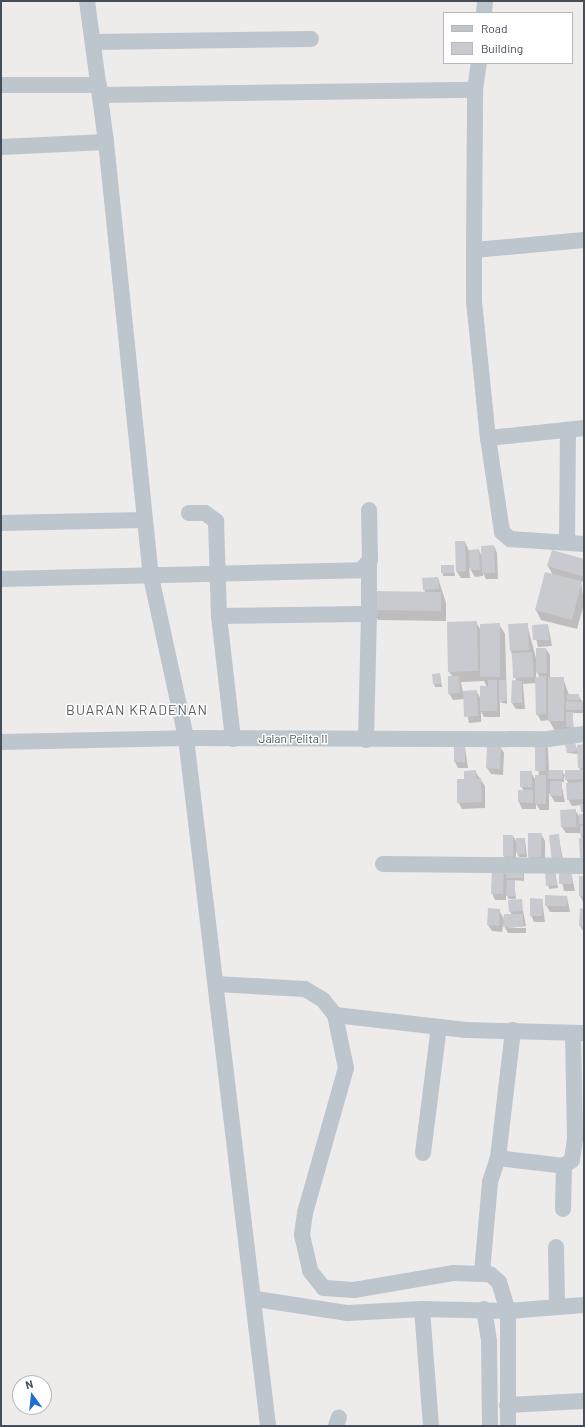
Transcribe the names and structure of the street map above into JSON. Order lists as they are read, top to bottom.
{
  "streets": {
    "street": ["Jalan Pelita II"]
  },
  "districts": ["BUARAN KRADENAN"],
  "legend": ["Road", "Building"],
  "north": "top"
}
